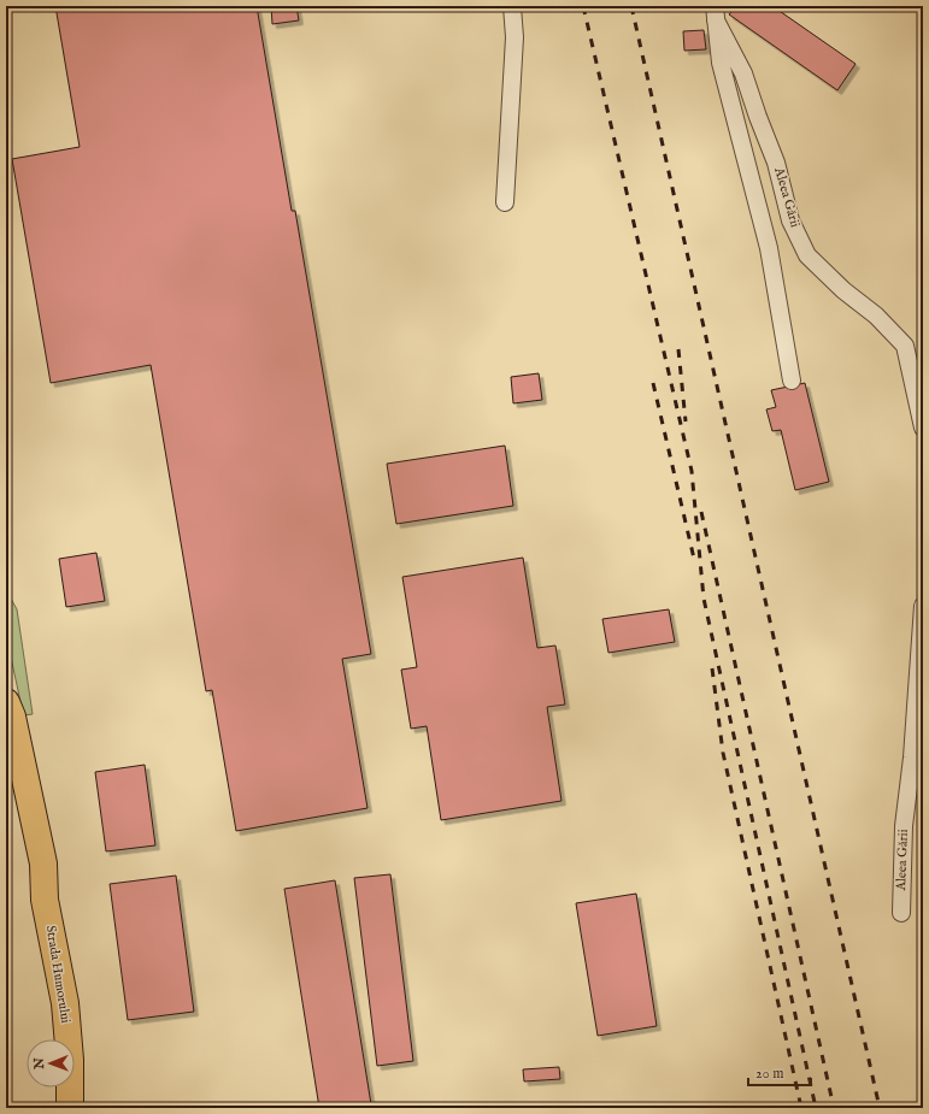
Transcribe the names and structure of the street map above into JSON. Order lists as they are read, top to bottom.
{
  "streets": {
    "main road": ["Strada Humorului"],
    "street": ["Aleea Gării"]
  },
  "scale_bar": "20 m",
  "north": "left"
}
